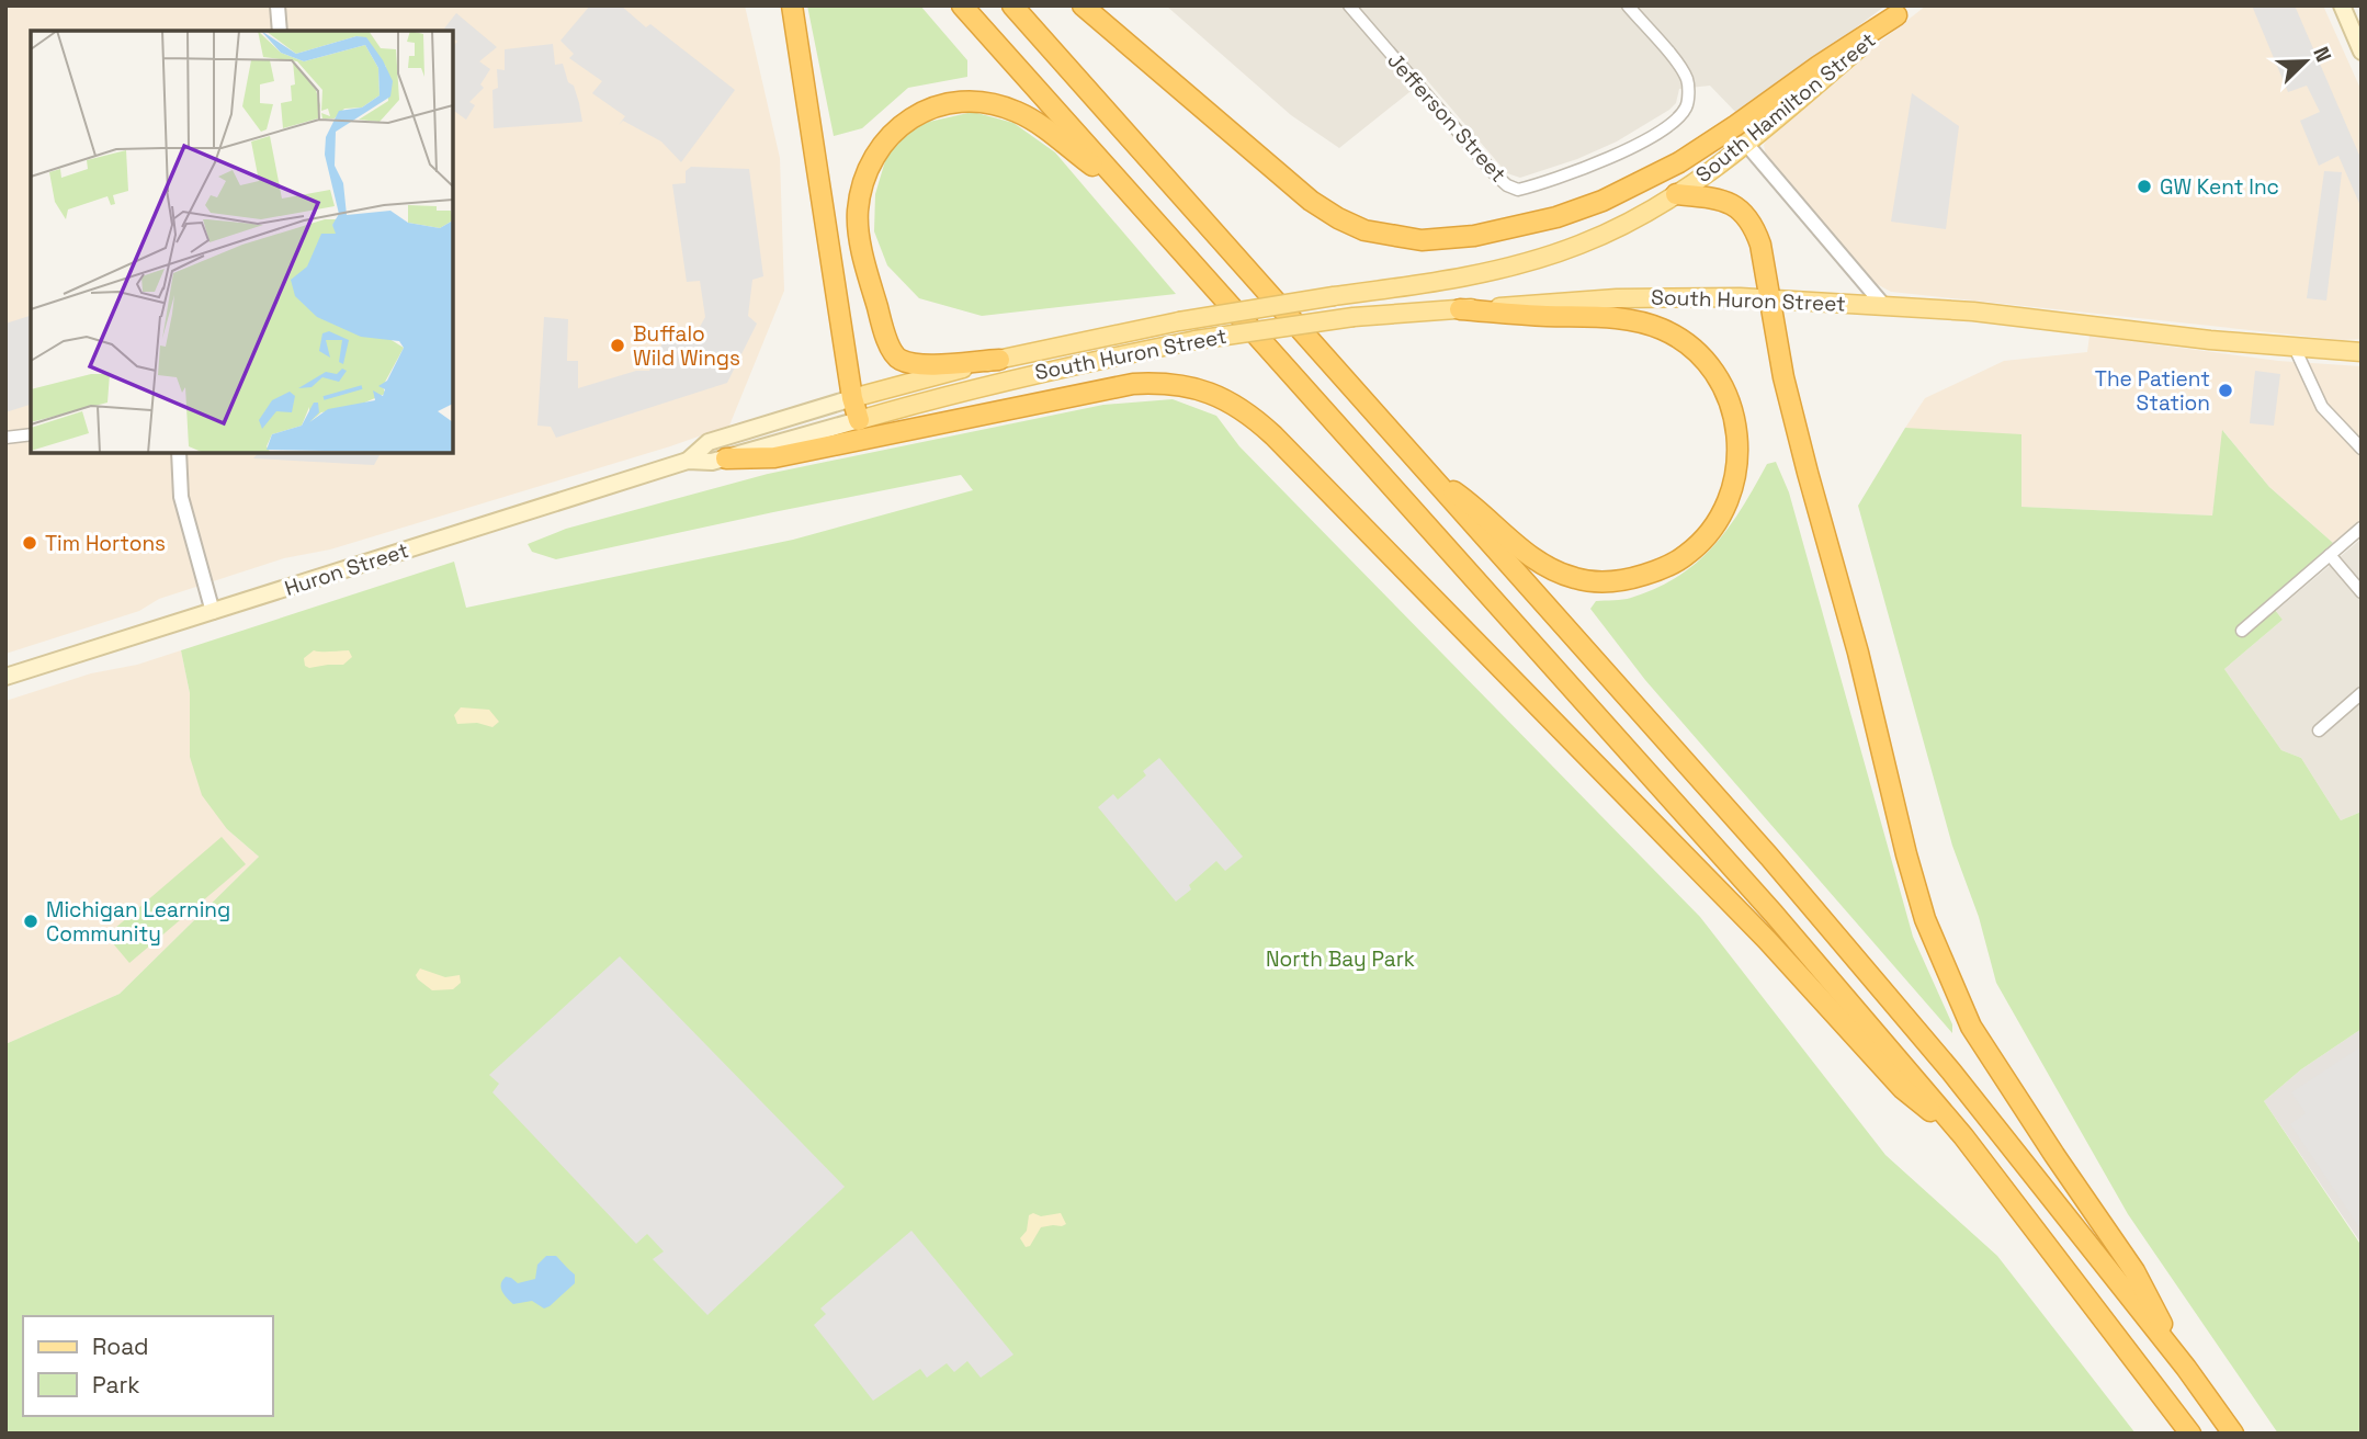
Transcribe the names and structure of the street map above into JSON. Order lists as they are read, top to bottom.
{
  "streets": {
    "main road": ["South Hamilton Street", "South Huron Street", "Huron Street"],
    "street": ["Jefferson Street"]
  },
  "crossings": [
    ["South Hamilton Street", "South Huron Street"],
    ["South Huron Street", "Huron Street"]
  ],
  "parks": ["North Bay Park"],
  "places": [
    "GW Kent Inc",
    "Buffalo Wild Wings",
    "The Patient Station",
    "Tim Hortons",
    "Michigan Learning Community"
  ],
  "legend": ["Road", "Park"],
  "north": "top right"
}
